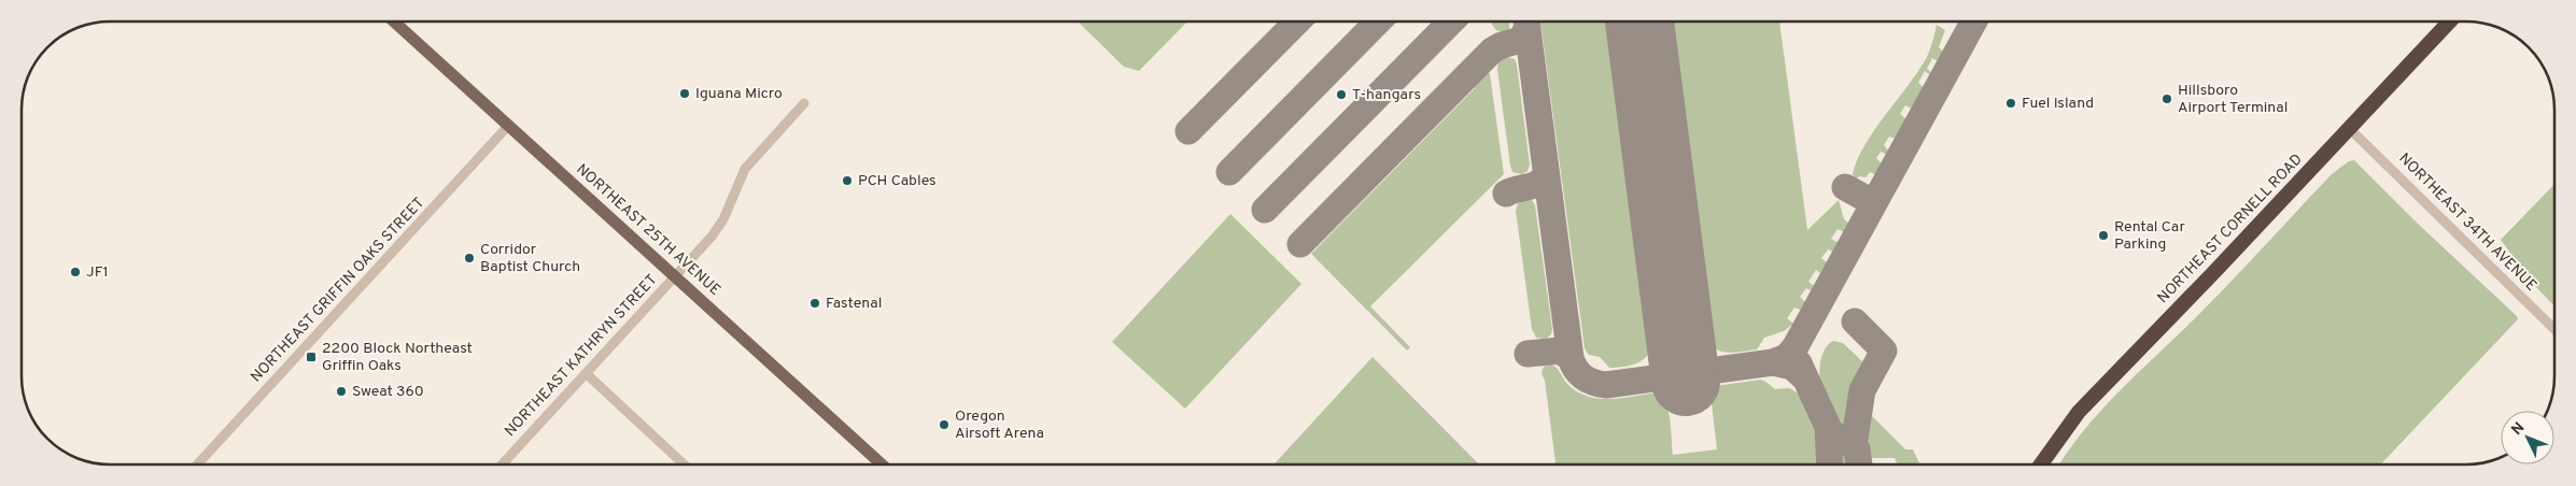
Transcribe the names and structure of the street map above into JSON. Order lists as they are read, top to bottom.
{
  "streets": {
    "highway": ["NORTHEAST CORNELL ROAD"],
    "main road": ["NORTHEAST 25TH AVENUE"],
    "street": ["NORTHEAST 34TH AVENUE", "NORTHEAST GRIFFIN OAKS STREET", "NORTHEAST KATHRYN STREET"]
  },
  "crossings": [
    ["NORTHEAST 34TH AVENUE", "NORTHEAST CORNELL ROAD"],
    ["NORTHEAST 25TH AVENUE", "NORTHEAST GRIFFIN OAKS STREET"],
    ["NORTHEAST 25TH AVENUE", "NORTHEAST KATHRYN STREET"]
  ],
  "places": {
    "other": [
      "Iguana Micro",
      "T-hangars",
      "Hillsboro Airport Terminal",
      "Fuel Island",
      "PCH Cables",
      "Rental Car Parking",
      "Corridor Baptist Church",
      "JF1",
      "Fastenal",
      "Sweat 360",
      "Oregon Airsoft Arena"
    ],
    "transit": ["2200 Block Northeast Griffin Oaks"]
  },
  "north": "top left"
}
